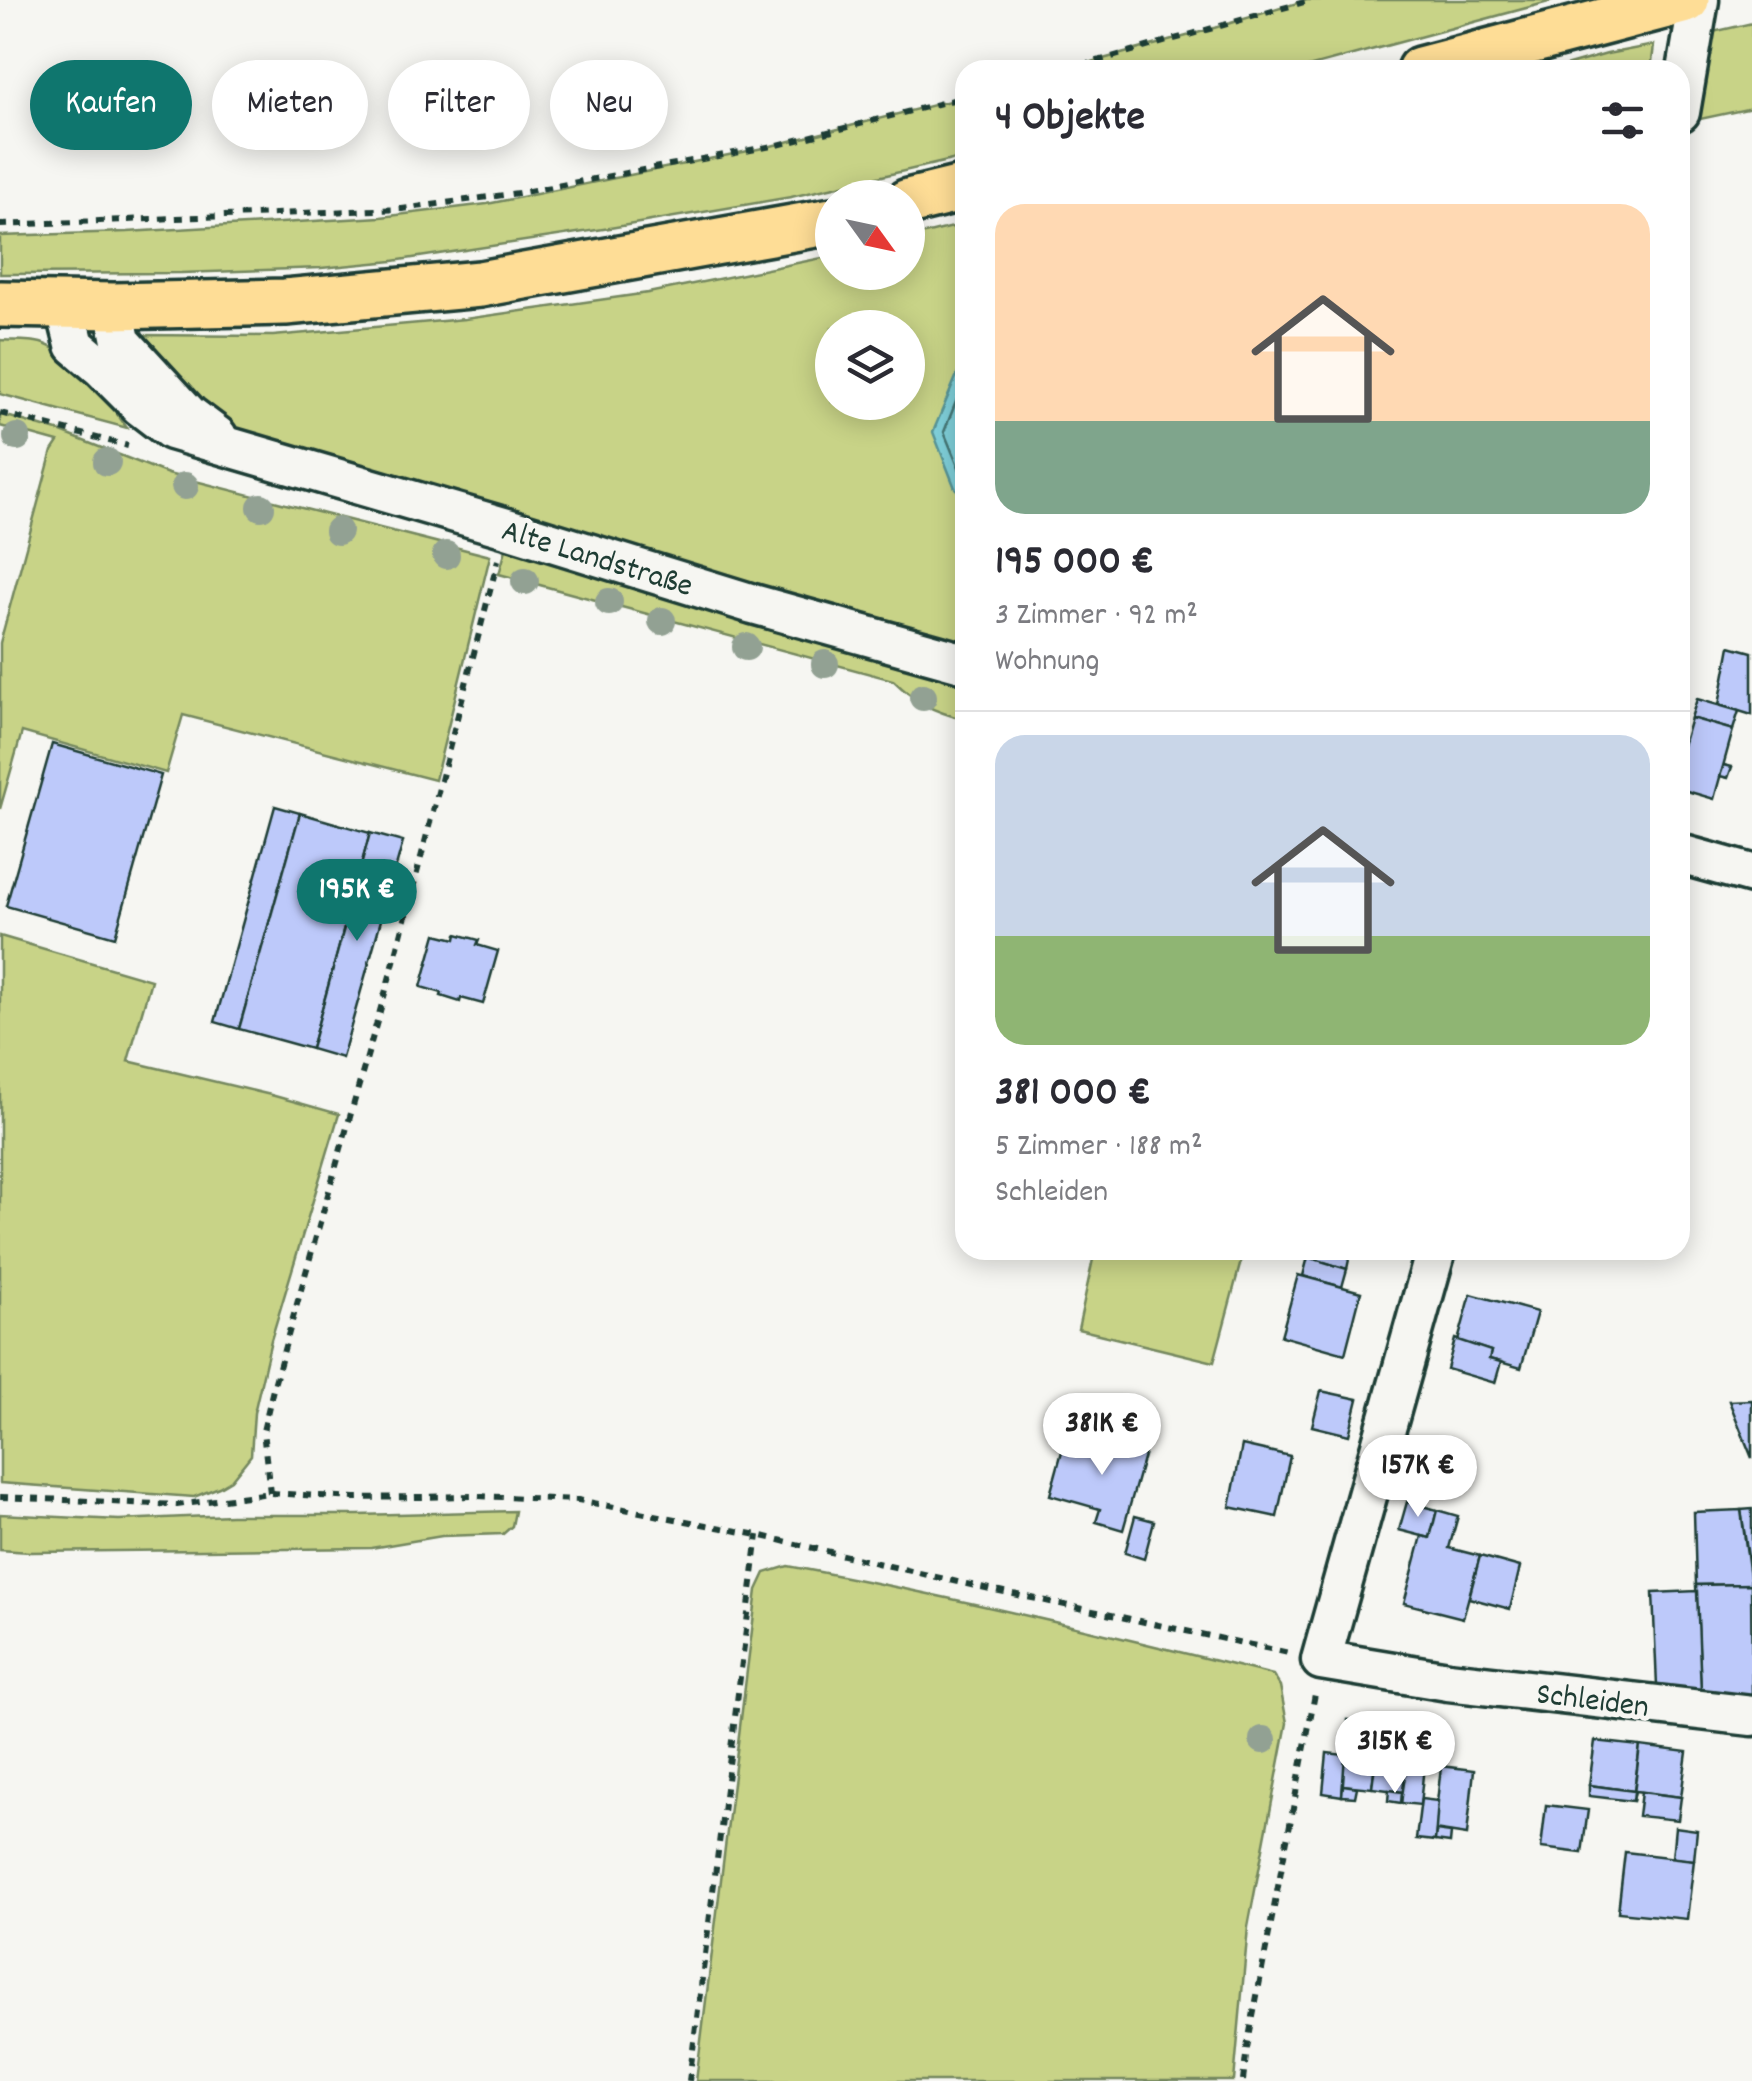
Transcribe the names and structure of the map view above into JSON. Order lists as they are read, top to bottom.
{
  "streets": {
    "street": ["Alte Landstraße", "Schleiden"]
  },
  "north": "bottom right",
  "page": {
    "chip": [
      "Kaufen",
      "Mieten",
      "Filter",
      "Neu"
    ],
    "heading": "4 Objekte",
    "list": [
      {
        "name": "195 000 €",
        "note": "3 Zimmer · 92 m² · Wohnung"
      },
      {
        "name": "381 000 €",
        "note": "5 Zimmer · 188 m² · Schleiden"
      }
    ],
    "price": [
      "195K €",
      "381K €",
      "157K €",
      "315K €"
    ]
  }
}
